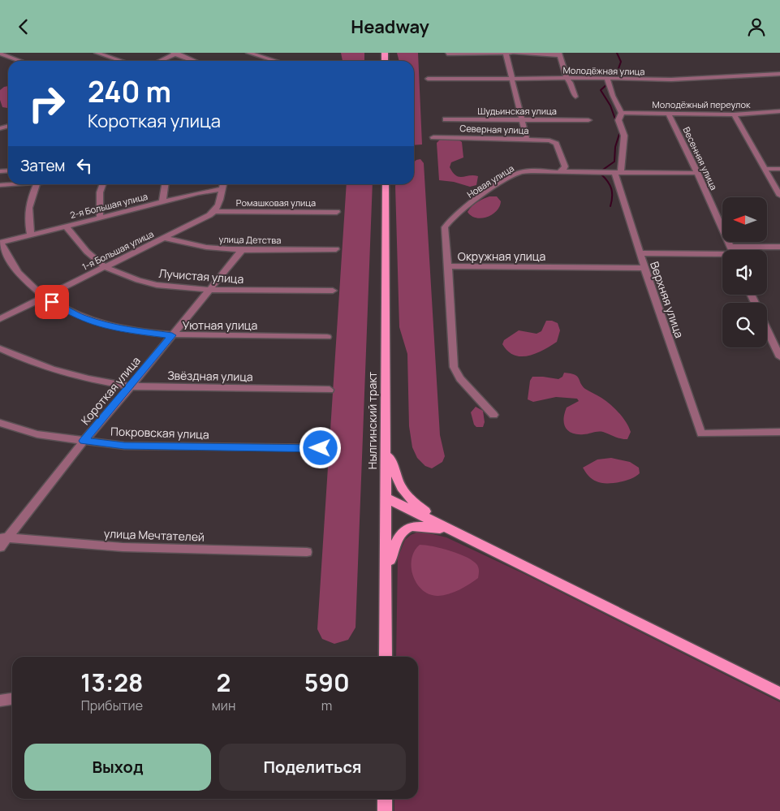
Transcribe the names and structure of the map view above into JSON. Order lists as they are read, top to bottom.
{
  "streets": {
    "main road": ["Нылгинский тракт"],
    "street": [
      "Молодёжная улица",
      "Молодёжный переулок",
      "Шудьинская улица",
      "Северная улица",
      "Весенняя улица",
      "Новая улица",
      "Ромашковая улица",
      "2-я Большая улица",
      "улица Детства",
      "1-я Большая улица",
      "Окружная улица",
      "Лучистая улица",
      "Верхняя улица",
      "Уютная улица",
      "Звёздная улица",
      "Короткая улица",
      "Покровская улица",
      "улица Мечтателей"
    ]
  },
  "crossings": [
    ["Молодёжный переулок", "Весенняя улица"],
    ["Северная улица", "Новая улица"],
    ["Новая улица", "Окружная улица"],
    ["Ромашковая улица", "1-я Большая улица"],
    ["2-я Большая улица", "Лучистая улица"],
    ["2-я Большая улица", "Уютная улица"],
    ["улица Детства", "1-я Большая улица"],
    ["улица Детства", "Короткая улица"],
    ["1-я Большая улица", "Лучистая улица"],
    ["1-я Большая улица", "Уютная улица"],
    ["Окружная улица", "Верхняя улица"],
    ["Лучистая улица", "Короткая улица"],
    ["Уютная улица", "Короткая улица"],
    ["Звёздная улица", "Короткая улица"],
    ["Короткая улица", "Покровская улица"],
    ["Короткая улица", "улица Мечтателей"]
  ],
  "north": "left",
  "page": {
    "header": "Headway",
    "turn": ["240 m", "Короткая улица"],
    "then": "Затем",
    "eta": [
      "13:28",
      "Прибытие",
      "2",
      "мин",
      "590",
      "m"
    ],
    "buttons": ["Выход", "Поделиться"]
  }
}
